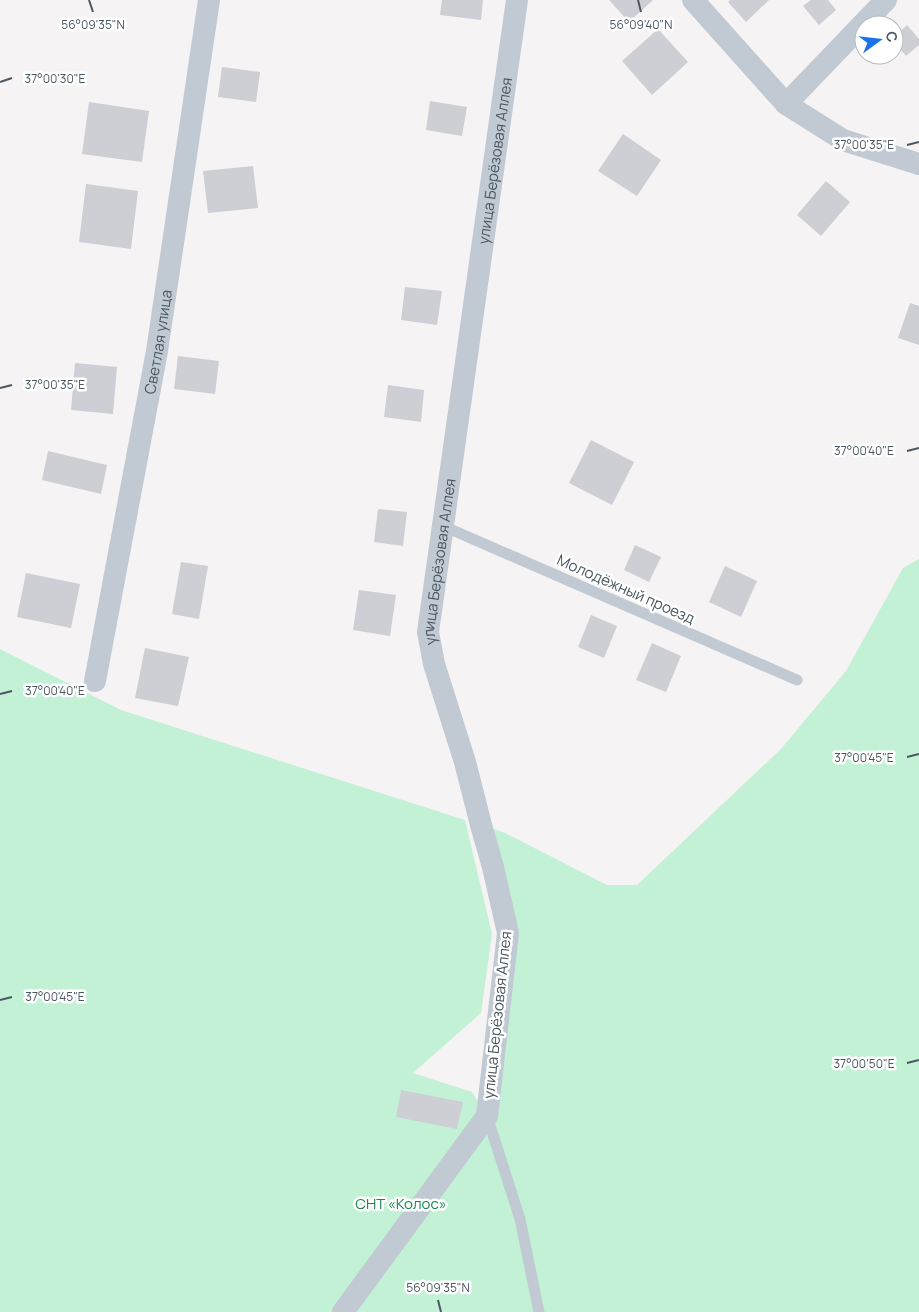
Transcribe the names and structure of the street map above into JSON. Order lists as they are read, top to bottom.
{
  "streets": {
    "street": ["улица Берёзовая Аллея", "Светлая улица"],
    "lane": ["Молодёжный проезд"]
  },
  "crossings": [
    ["улица Берёзовая Аллея", "Молодёжный проезд"]
  ],
  "parks": ["СНТ «Колос»"],
  "north": "right",
  "coordinates": [
    "56°09'35\"N",
    "56°09'40\"N",
    "37°00'30\"E",
    "37°00'35\"E",
    "37°00'40\"E",
    "37°00'45\"E",
    "37°00'50\"E"
  ]
}
